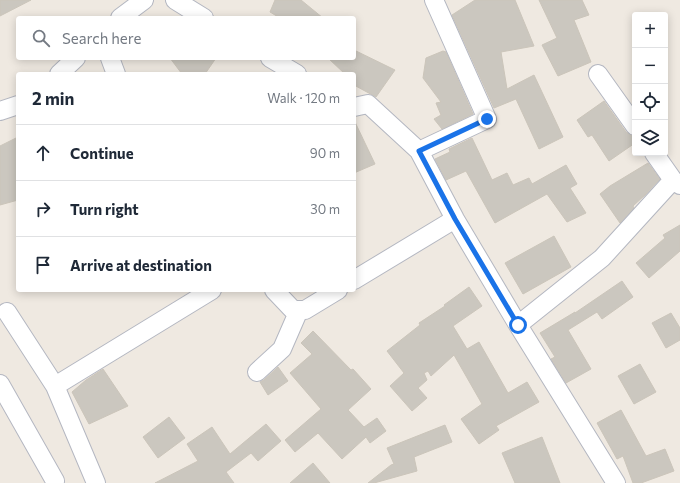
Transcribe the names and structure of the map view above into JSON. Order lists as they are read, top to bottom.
{
  "page": {
    "map_buttons": ["+", "−"],
    "search": "Search here",
    "heading": ["2 min", "Walk · 120 m"],
    "list": [
      ["Continue", "90 m"],
      ["Turn right", "30 m"],
      "Arrive at destination"
    ]
  }
}
